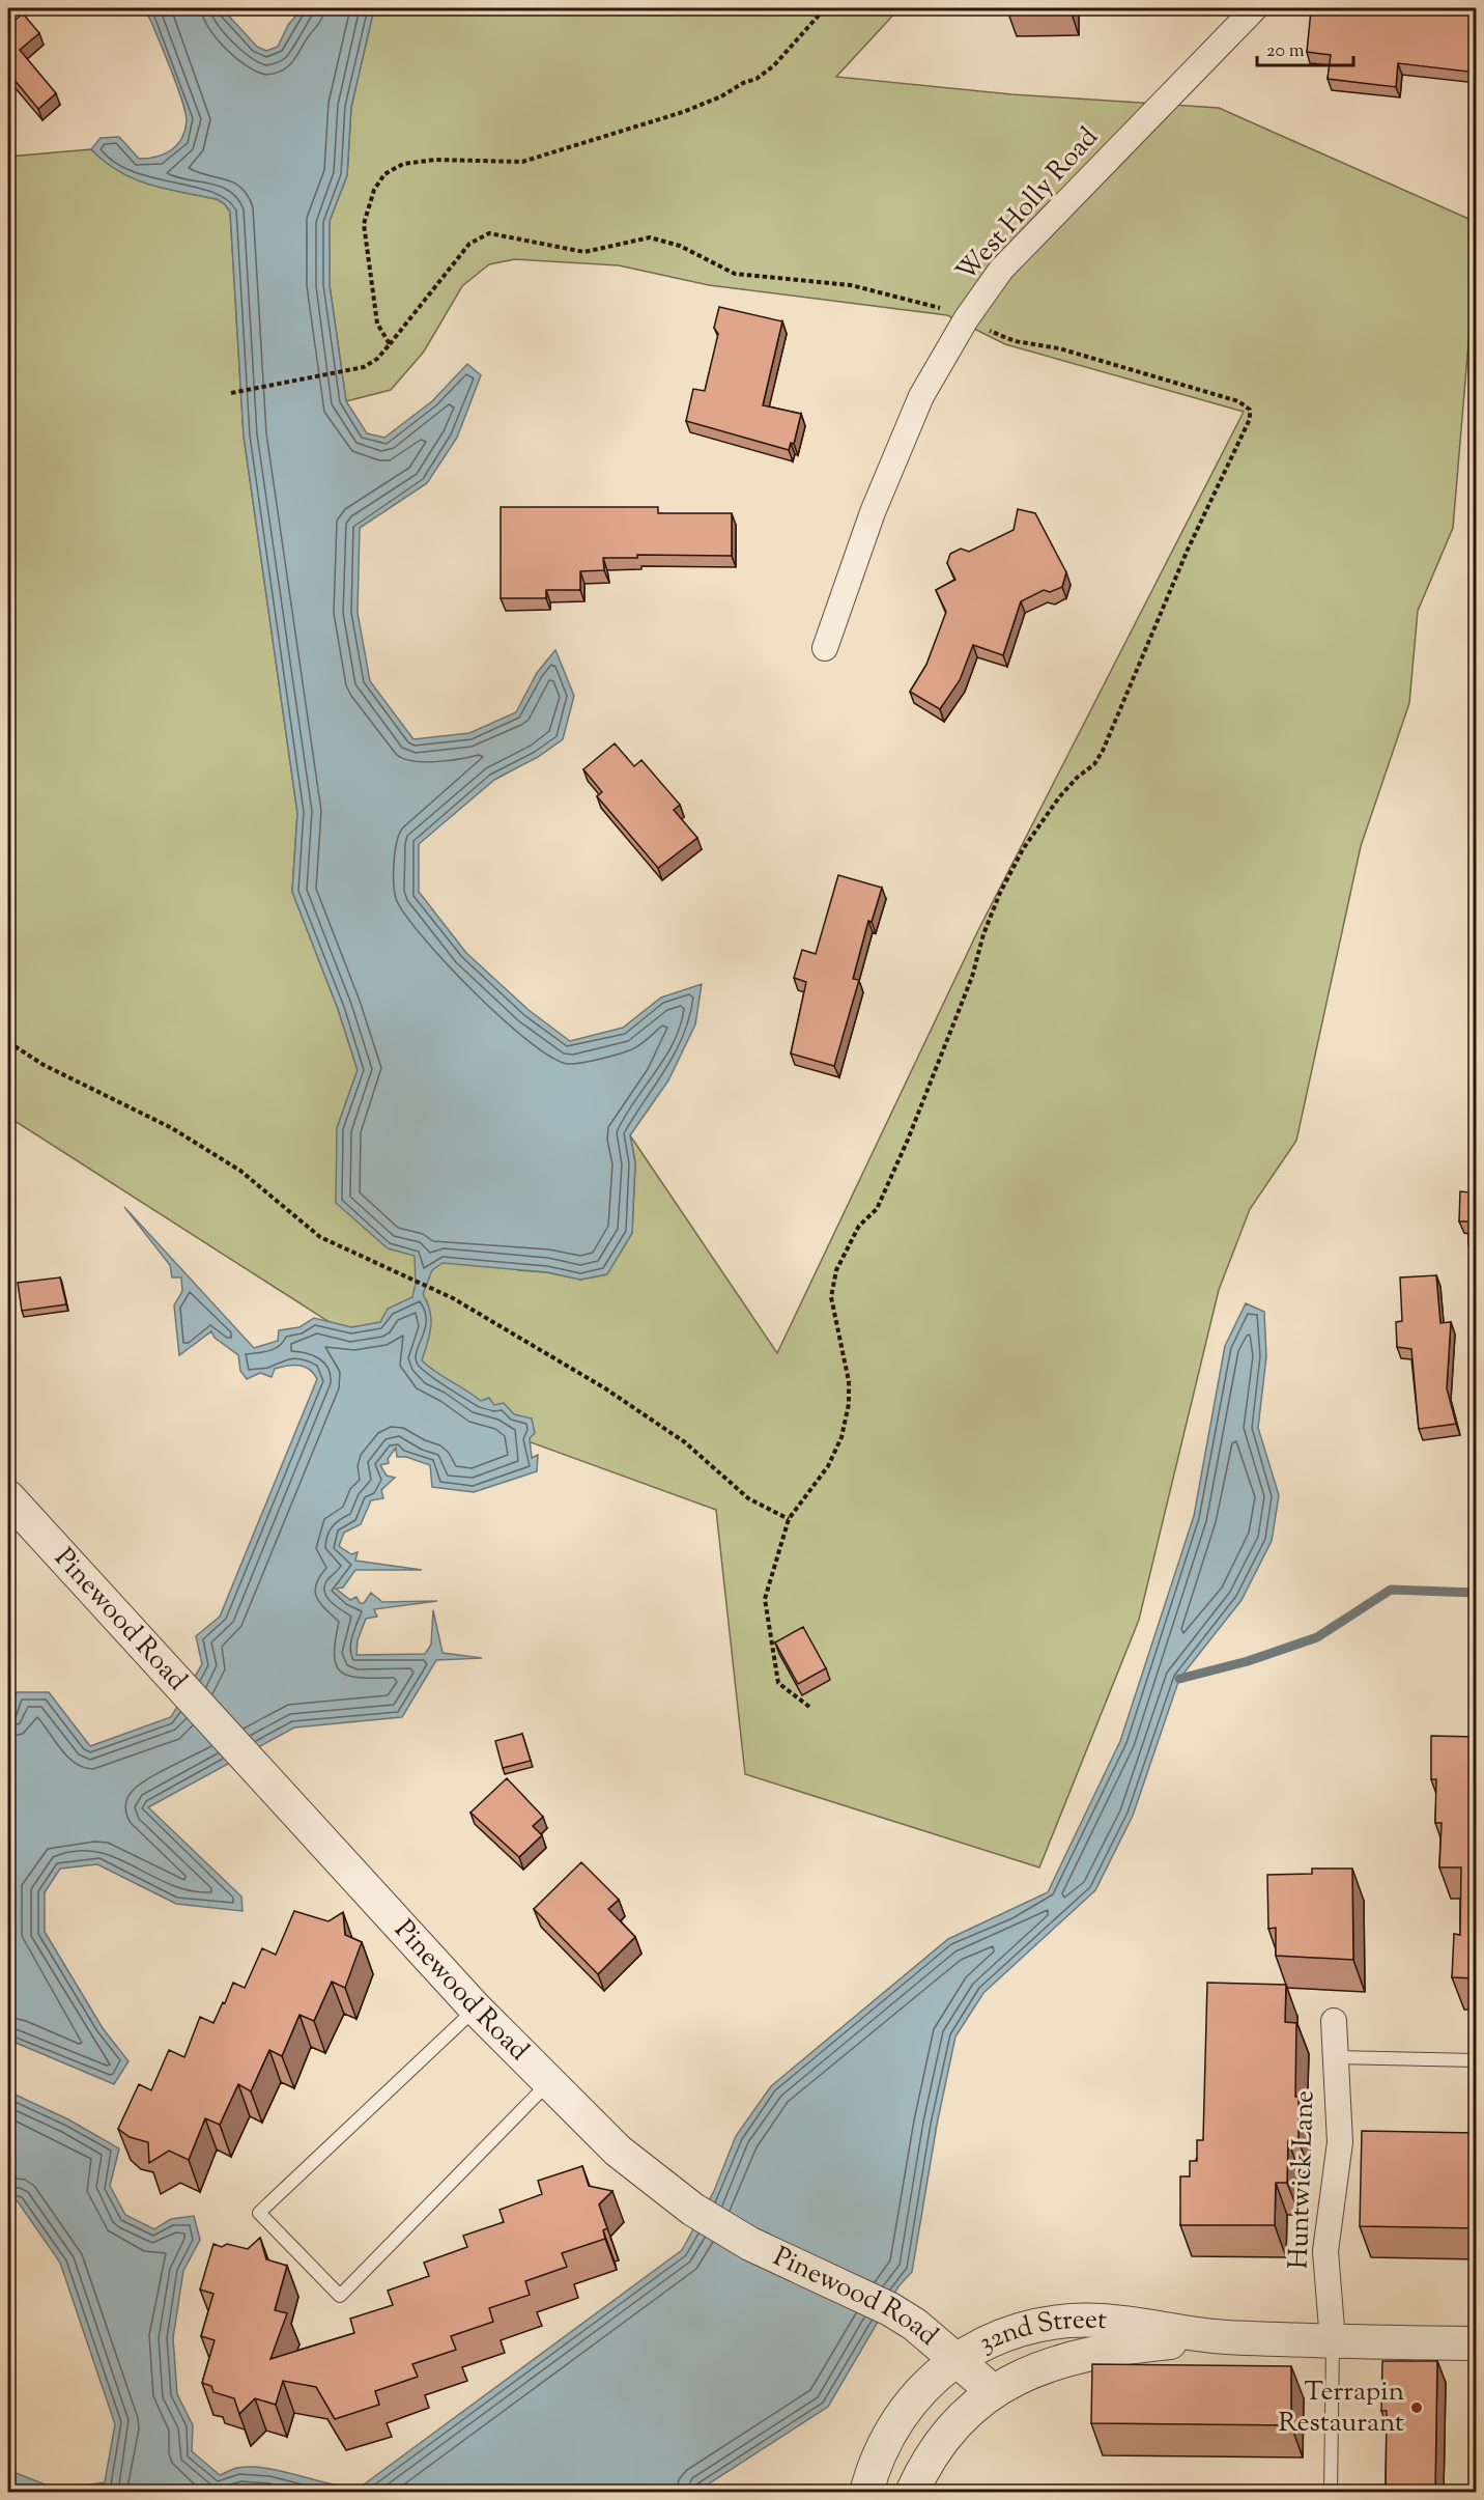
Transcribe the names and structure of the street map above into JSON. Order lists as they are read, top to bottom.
{
  "streets": {
    "street": [
      "West Holly Road",
      "Pinewood Road",
      "Huntwick Lane",
      "32nd Street"
    ]
  },
  "crossings": [
    ["Pinewood Road", "32nd Street"],
    ["Huntwick Lane", "32nd Street"]
  ],
  "places": ["Terrapin Restaurant"],
  "scale_bar": "20 m"
}
